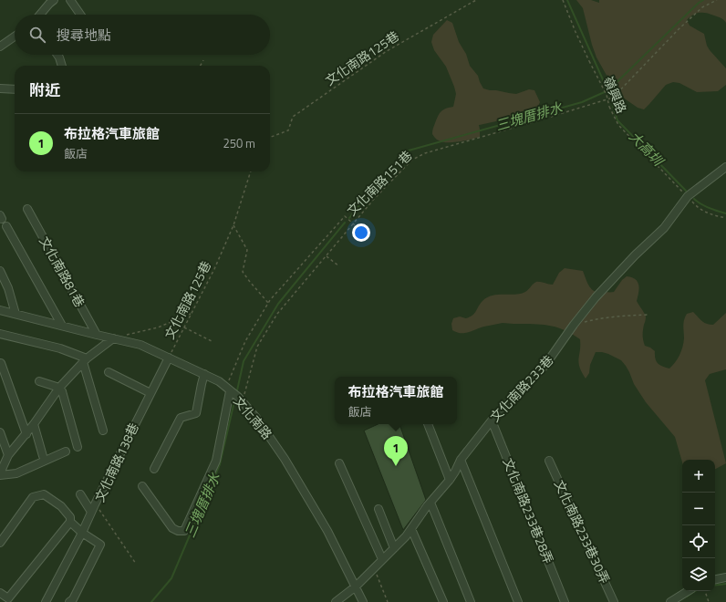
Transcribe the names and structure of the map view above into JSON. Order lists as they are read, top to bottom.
{
  "streets": {
    "street": [
      "文化南路81巷",
      "文化南路233巷",
      "文化南路",
      "文化南路138巷",
      "文化南路233巷28弄",
      "文化南路233巷30弄"
    ],
    "path": ["文化南路125巷", "嶺興路", "文化南路151巷"]
  },
  "crossings": [
    ["文化南路125巷", "文化南路"],
    ["文化南路125巷", "文化南路138巷"],
    ["嶺興路", "文化南路233巷"],
    ["文化南路151巷", "文化南路"],
    ["文化南路81巷", "文化南路"],
    ["文化南路233巷", "文化南路"],
    ["文化南路233巷", "文化南路233巷28弄"],
    ["文化南路", "文化南路138巷"]
  ],
  "water": ["三塊厝排水", "大高圳"],
  "page": {
    "search": "搜尋地點",
    "heading": "附近",
    "list": [
      {
        "mark": "1",
        "name": "布拉格汽車旅館",
        "note": "飯店",
        "value": "250 m"
      }
    ],
    "popup": ["布拉格汽車旅館", "飯店"],
    "pins": "1",
    "map_buttons": ["+", "−"]
  }
}
